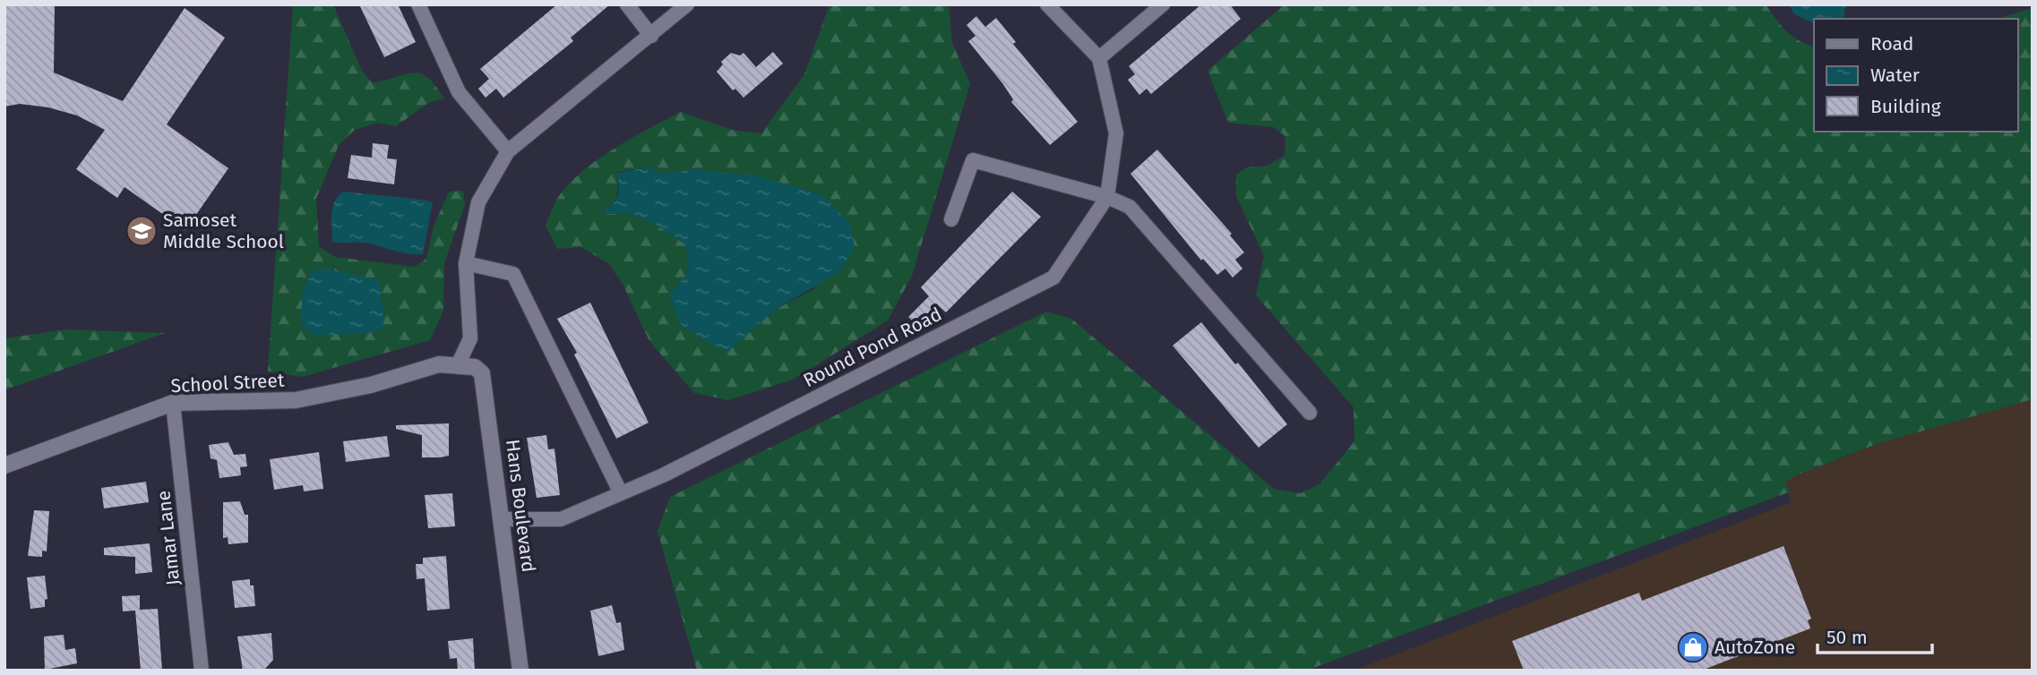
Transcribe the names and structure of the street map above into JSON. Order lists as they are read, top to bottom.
{
  "streets": {
    "street": [
      "Round Pond Road",
      "School Street",
      "Hans Boulevard",
      "Jamar Lane"
    ]
  },
  "crossings": [
    ["Round Pond Road", "Hans Boulevard"],
    ["School Street", "Hans Boulevard"],
    ["School Street", "Jamar Lane"]
  ],
  "places": {
    "school or university": ["Samoset Middle School"],
    "shop": ["AutoZone"]
  },
  "legend": ["Road", "Water", "Building"],
  "scale_bar": "50 m"
}
